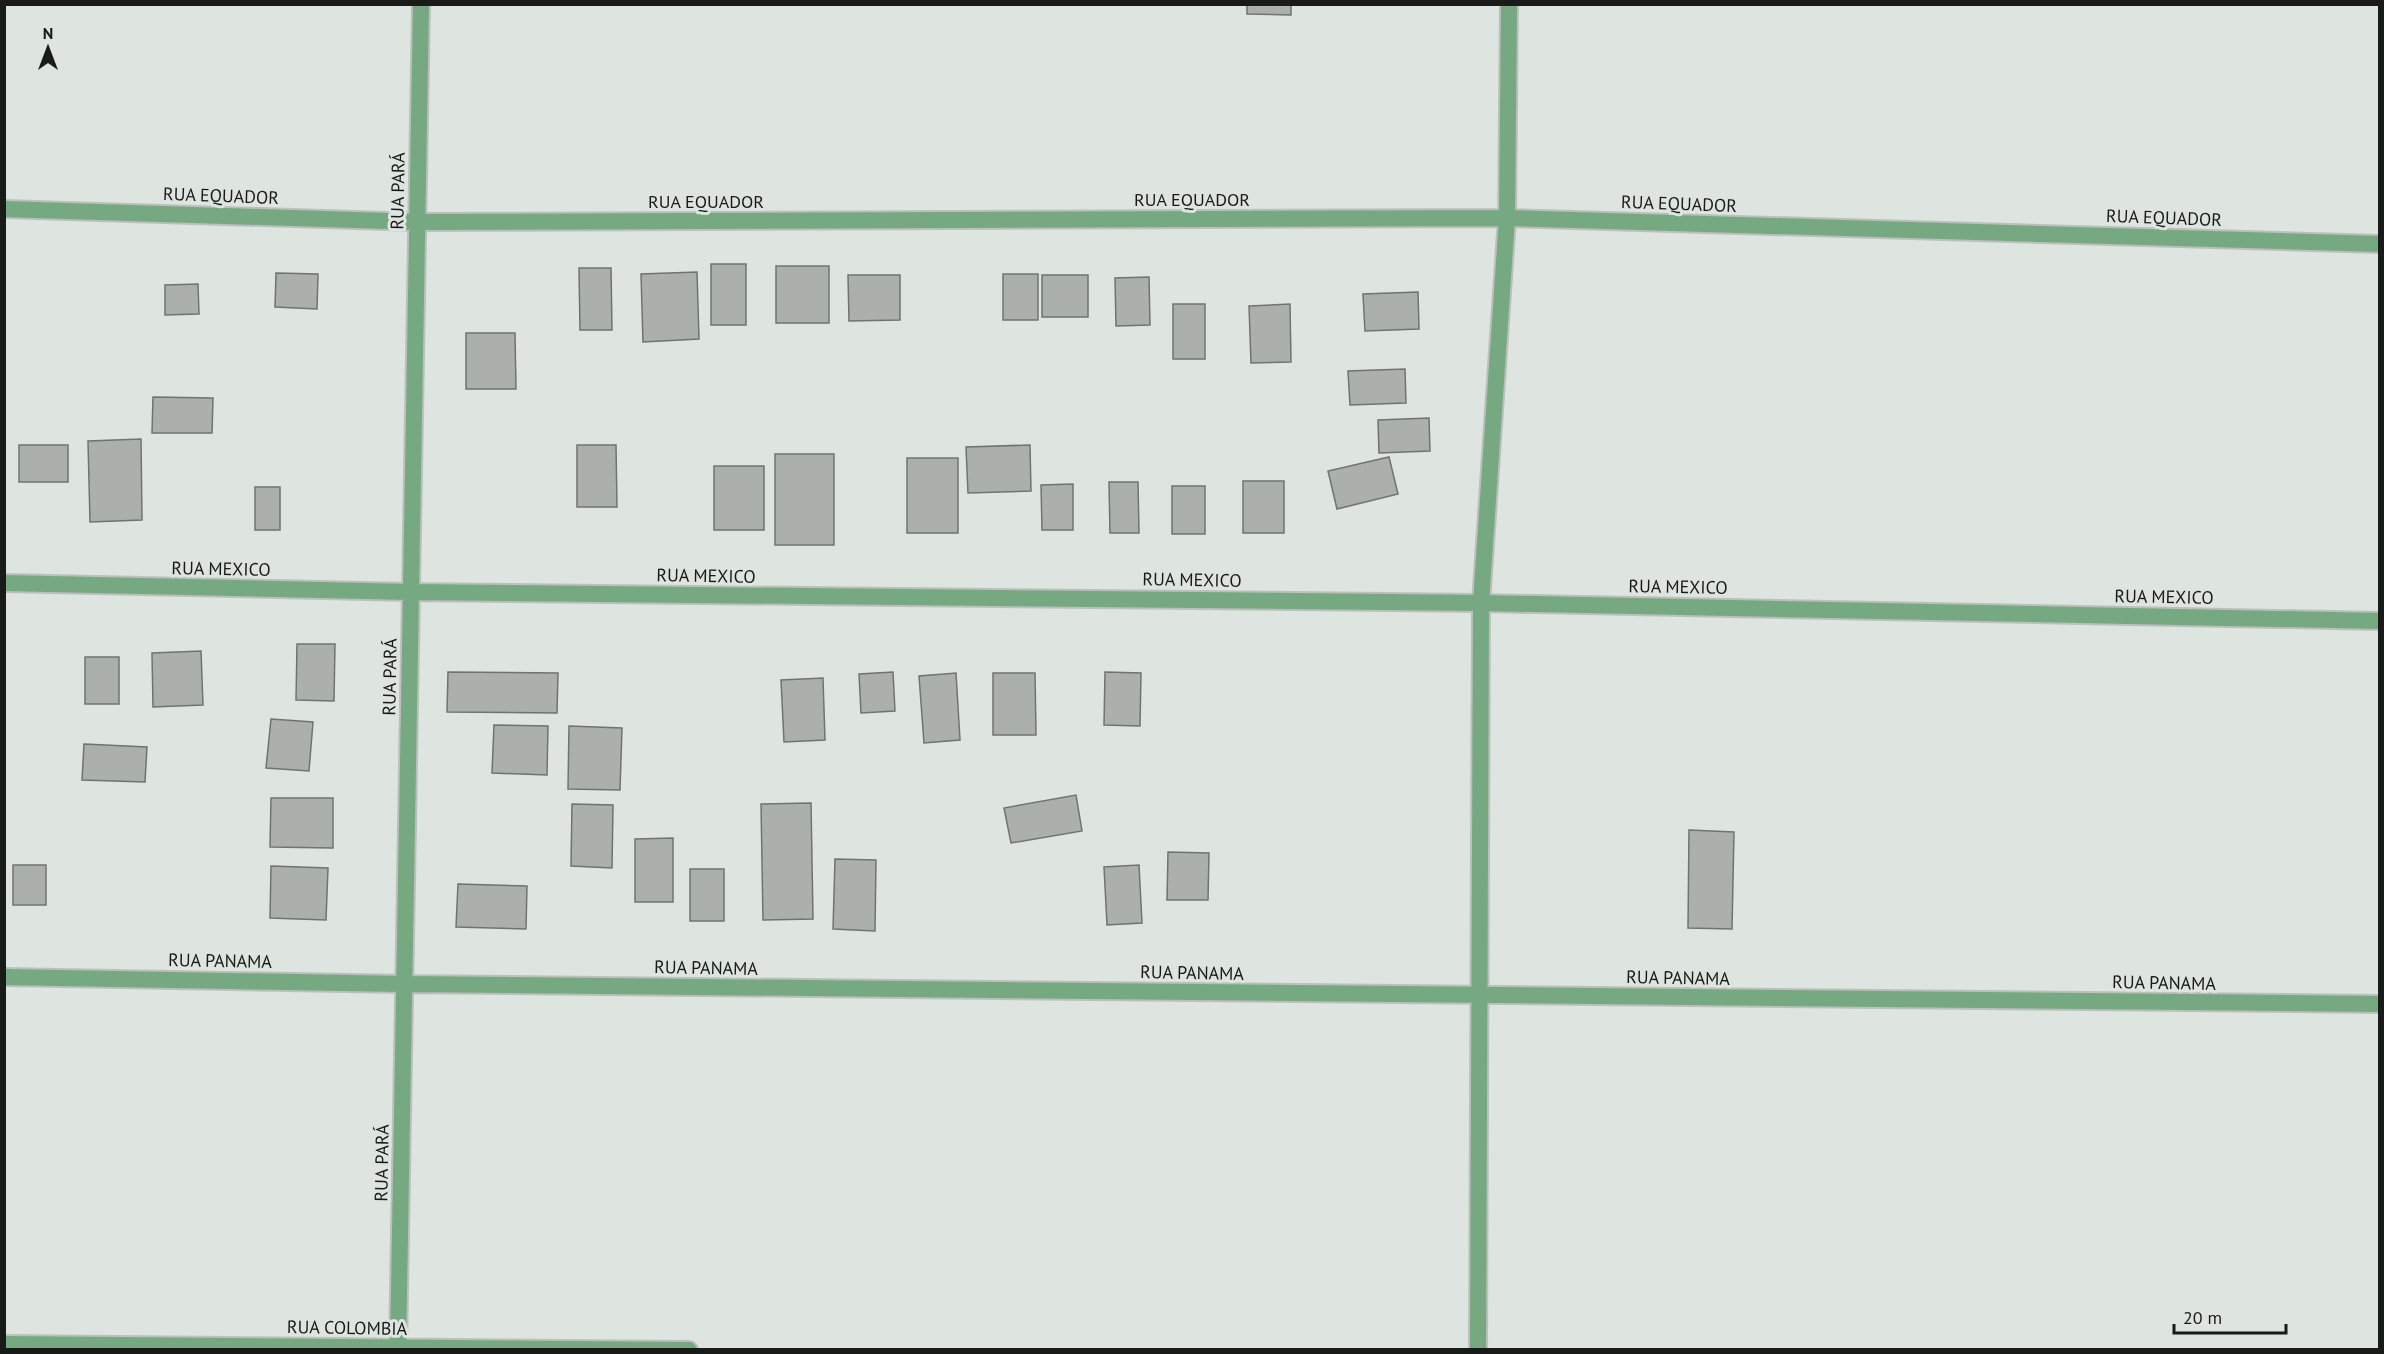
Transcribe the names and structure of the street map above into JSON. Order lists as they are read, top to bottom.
{
  "streets": {
    "street": [
      "RUA PARÁ",
      "RUA EQUADOR",
      "RUA MEXICO",
      "RUA PANAMA",
      "RUA COLOMBIA"
    ]
  },
  "crossings": [
    ["RUA PARÁ", "RUA EQUADOR"],
    ["RUA PARÁ", "RUA MEXICO"],
    ["RUA PARÁ", "RUA PANAMA"],
    ["RUA PARÁ", "RUA COLOMBIA"]
  ],
  "scale_bar": "20 m",
  "north": "top"
}
